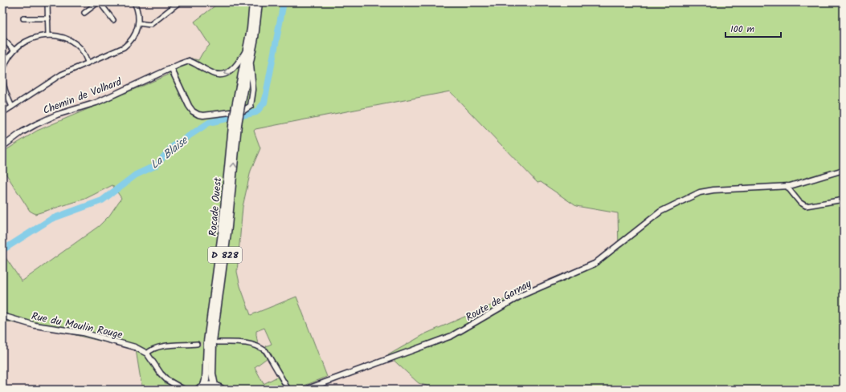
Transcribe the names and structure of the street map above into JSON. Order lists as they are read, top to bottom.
{
  "streets": {
    "main road": ["Rocade Ouest", "D 828"],
    "street": ["Chemin de Volhard", "Route de Garnay", "Rue du Moulin Rouge"]
  },
  "crossings": [
    ["Chemin de Volhard", "Rocade Ouest"],
    ["Chemin de Volhard", "D 828"],
    ["Rocade Ouest", "D 828"]
  ],
  "water": ["La Blaise"],
  "scale_bar": "100 m"
}
